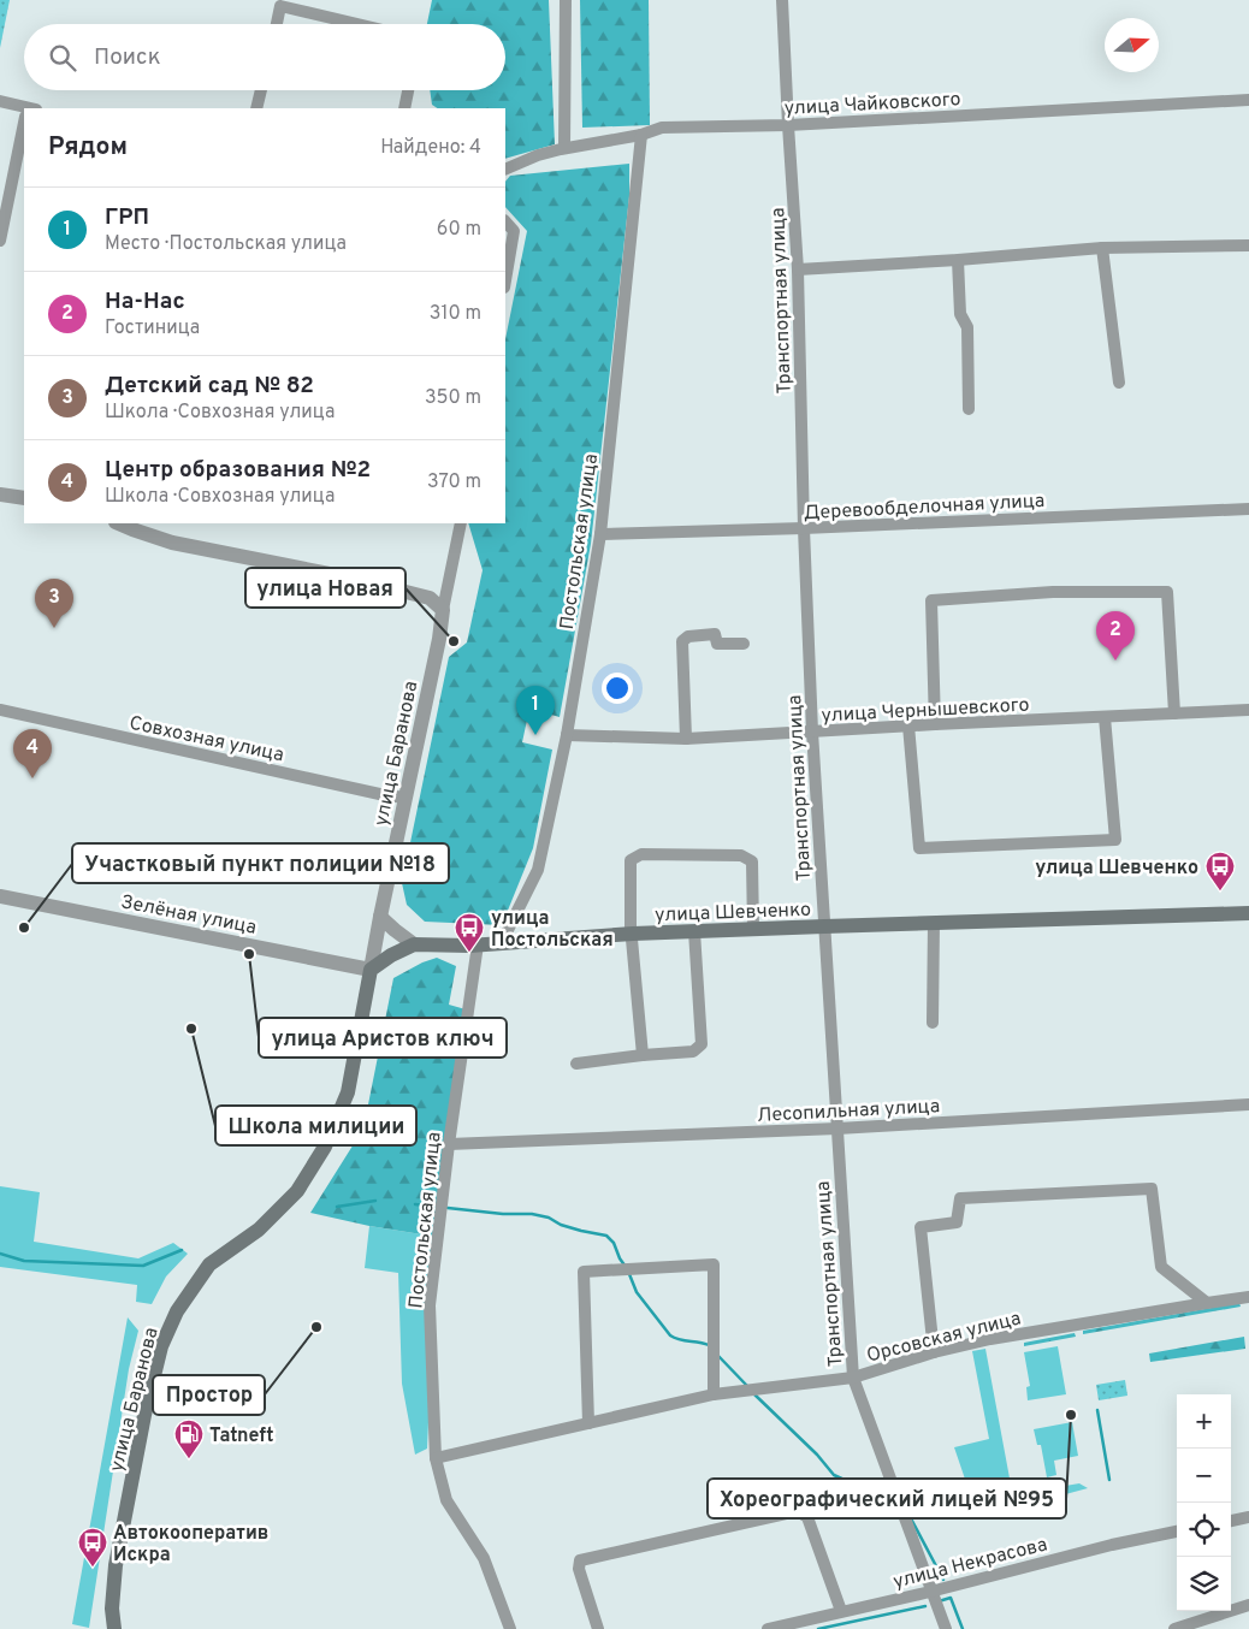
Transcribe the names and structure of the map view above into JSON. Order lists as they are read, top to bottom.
{
  "streets": {
    "main road": ["улица Баранова", "улица Шевченко"],
    "street": [
      "улица Чайковского",
      "Транспортная улица",
      "Деревообделочная улица",
      "Постольская улица",
      "улица Чернышевского",
      "Совхозная улица",
      "Зелёная улица",
      "Лесопильная улица",
      "Орсовская улица",
      "улица Некрасова"
    ]
  },
  "crossings": [
    ["улица Чайковского", "Транспортная улица"],
    ["улица Чайковского", "Постольская улица"],
    ["Транспортная улица", "Деревообделочная улица"],
    ["Транспортная улица", "улица Чернышевского"],
    ["Транспортная улица", "улица Шевченко"],
    ["Транспортная улица", "Лесопильная улица"],
    ["Транспортная улица", "Орсовская улица"],
    ["Транспортная улица", "улица Некрасова"],
    ["Деревообделочная улица", "Постольская улица"],
    ["Постольская улица", "улица Чернышевского"],
    ["Постольская улица", "улица Шевченко"],
    ["Постольская улица", "Лесопильная улица"],
    ["Постольская улица", "Орсовская улица"],
    ["Совхозная улица", "улица Баранова"],
    ["улица Баранова", "улица Шевченко"],
    ["улица Баранова", "Зелёная улица"],
    ["улица Шевченко", "Зелёная улица"]
  ],
  "places": {
    "other": [
      "улица Новая",
      "Участковый пункт полиции №18",
      "улица Аристов ключ",
      "Школа милиции",
      "Простор",
      "Хореографический лицей №95"
    ],
    "bus stop": ["улица Шевченко", "улица Постольская", "Автокооператив Искра"],
    "fuel station": ["Tatneft"]
  },
  "north": "right",
  "page": {
    "search": "Поиск",
    "heading": ["Рядом", "Найдено: 4"],
    "list": [
      {
        "mark": "1",
        "name": "ГРП",
        "note": "Место · Постольская улица",
        "value": "60 m"
      },
      {
        "mark": "2",
        "name": "На-Нас",
        "note": "Гостиница",
        "value": "310 m"
      },
      {
        "mark": "3",
        "name": "Детский сад № 82",
        "note": "Школа · Совхозная улица",
        "value": "350 m"
      },
      {
        "mark": "4",
        "name": "Центр образования №2",
        "note": "Школа · Совхозная улица",
        "value": "370 m"
      }
    ],
    "pins": [
      "3",
      "2",
      "1",
      "4"
    ],
    "map_buttons": ["+", "−"]
  }
}
